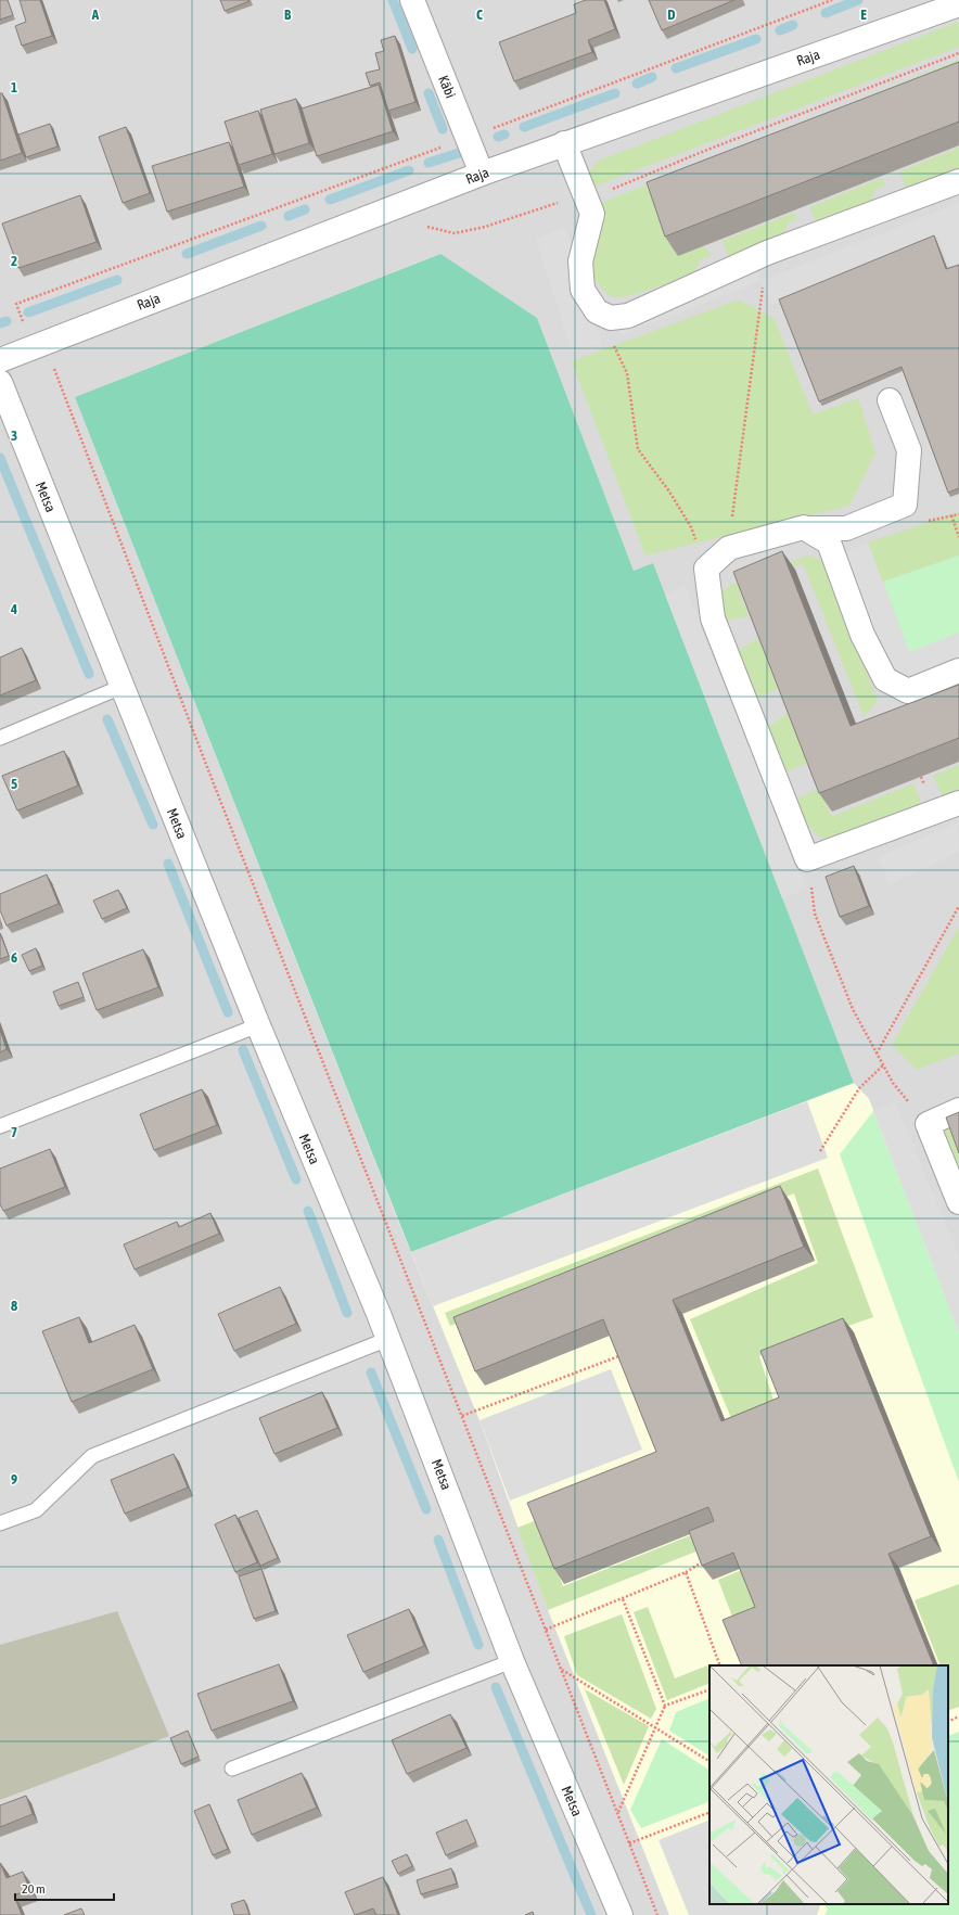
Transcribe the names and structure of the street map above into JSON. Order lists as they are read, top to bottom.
{
  "streets": {
    "street": ["Raja", "Käbi", "Metsa"]
  },
  "crossings": [
    ["Raja", "Käbi"]
  ],
  "scale_bar": "20 m",
  "grid": {
    "columns": [
      "A",
      "B",
      "C",
      "D",
      "E"
    ],
    "rows": [
      "1",
      "2",
      "3",
      "4",
      "5",
      "6",
      "7",
      "8",
      "9"
    ]
  }
}
